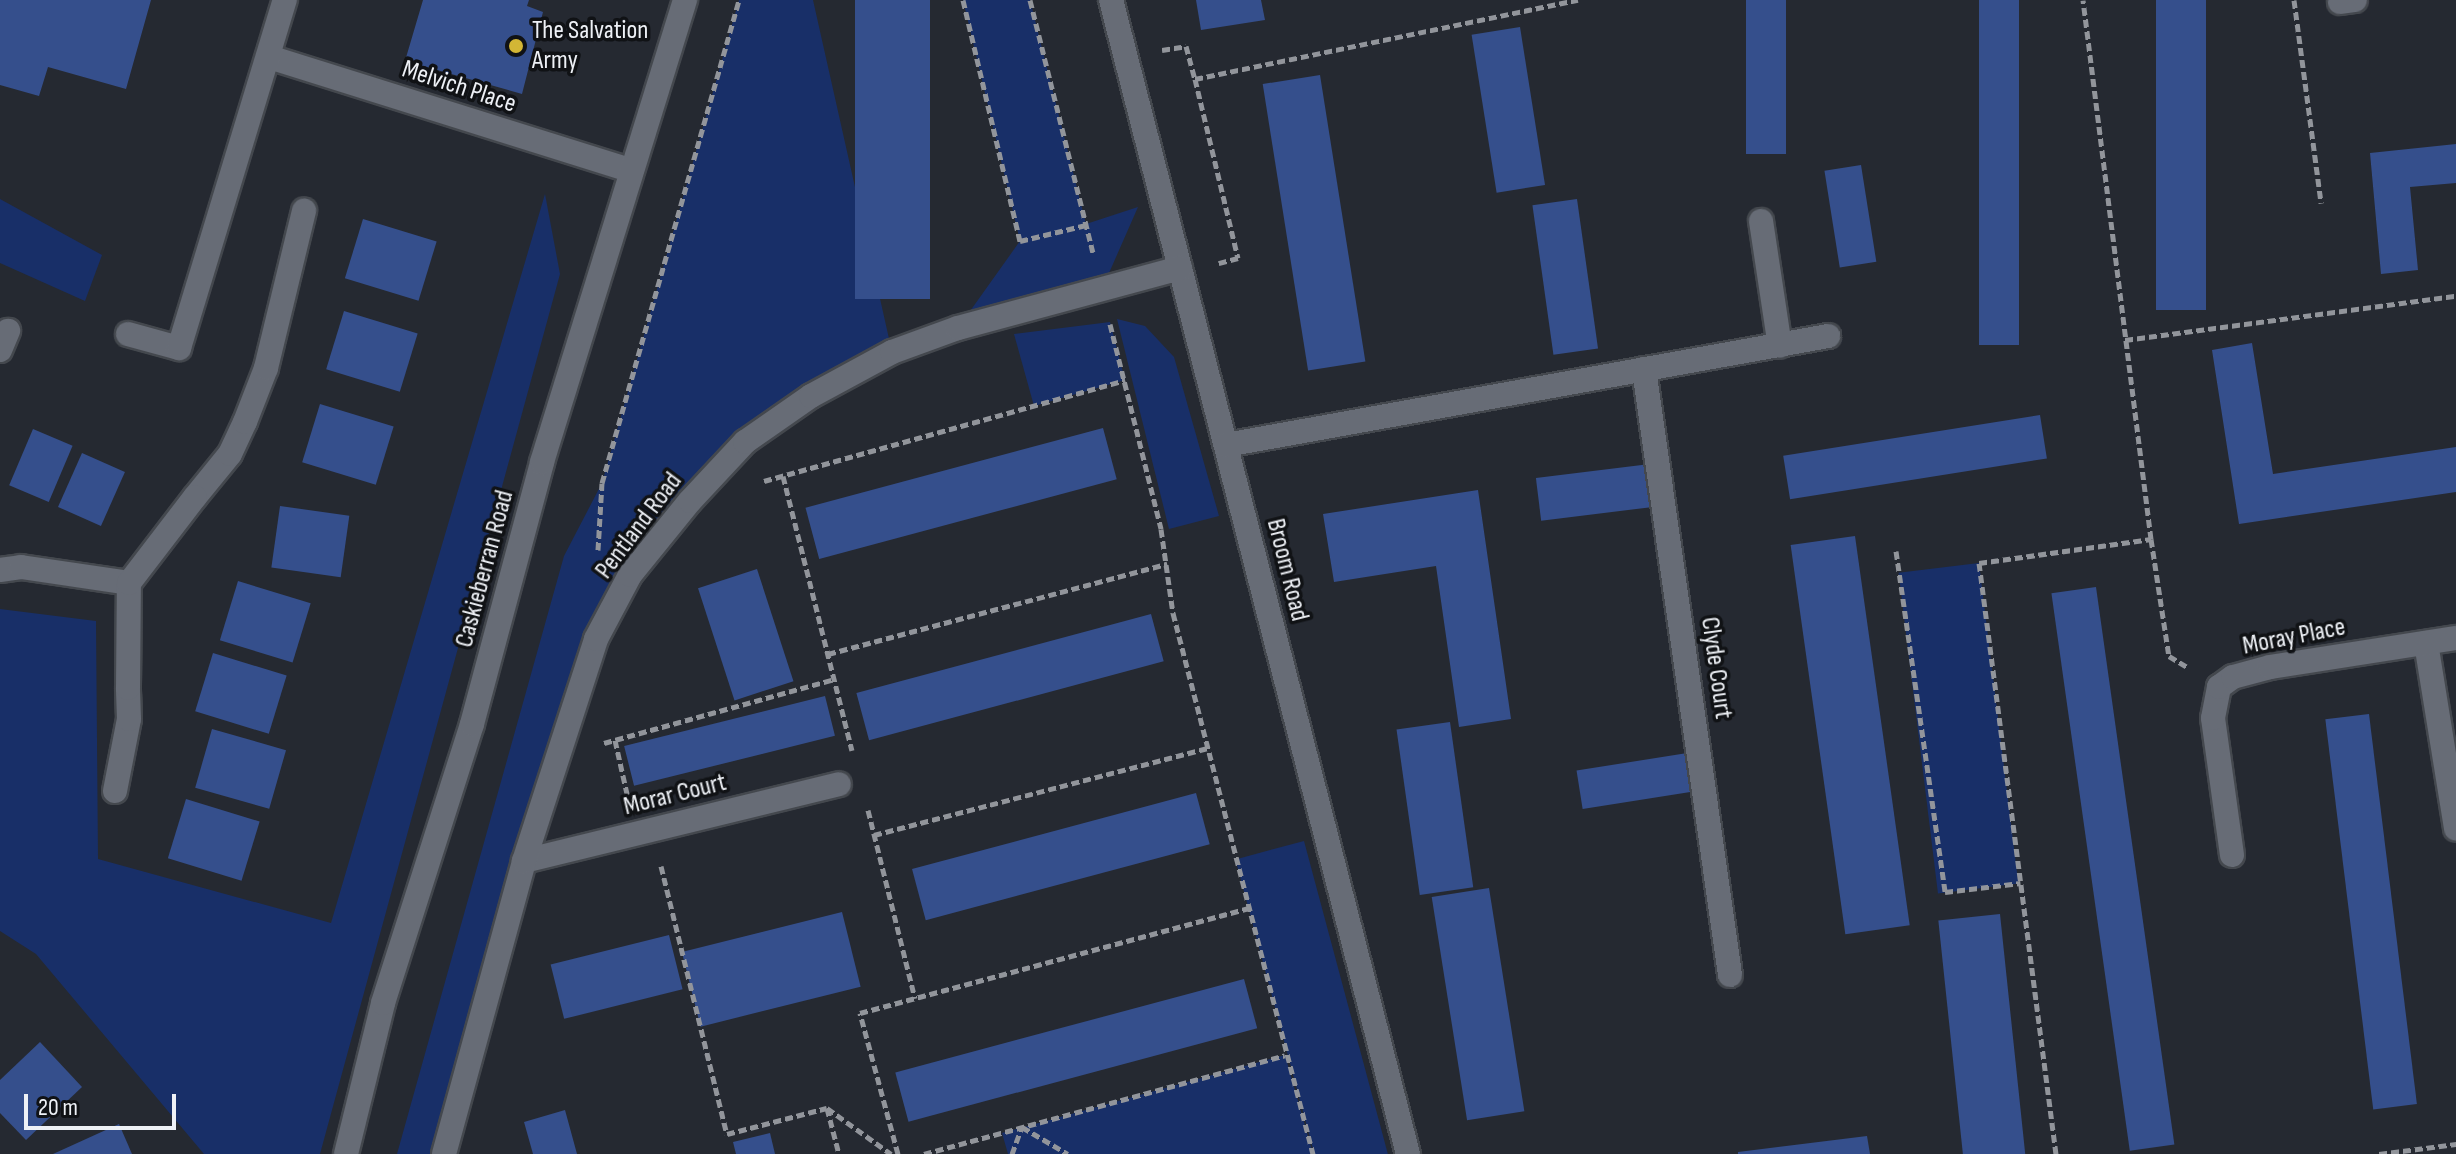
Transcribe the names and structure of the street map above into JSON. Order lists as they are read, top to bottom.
{
  "streets": {
    "street": [
      "Melvich Place",
      "Pentland Road",
      "Caskieberran Road",
      "Broom Road",
      "Moray Place",
      "Clyde Court",
      "Morar Court"
    ]
  },
  "crossings": [
    ["Melvich Place", "Caskieberran Road"],
    ["Pentland Road", "Broom Road"],
    ["Pentland Road", "Morar Court"]
  ],
  "places": ["The Salvation Army"],
  "scale_bar": "20 m"
}
